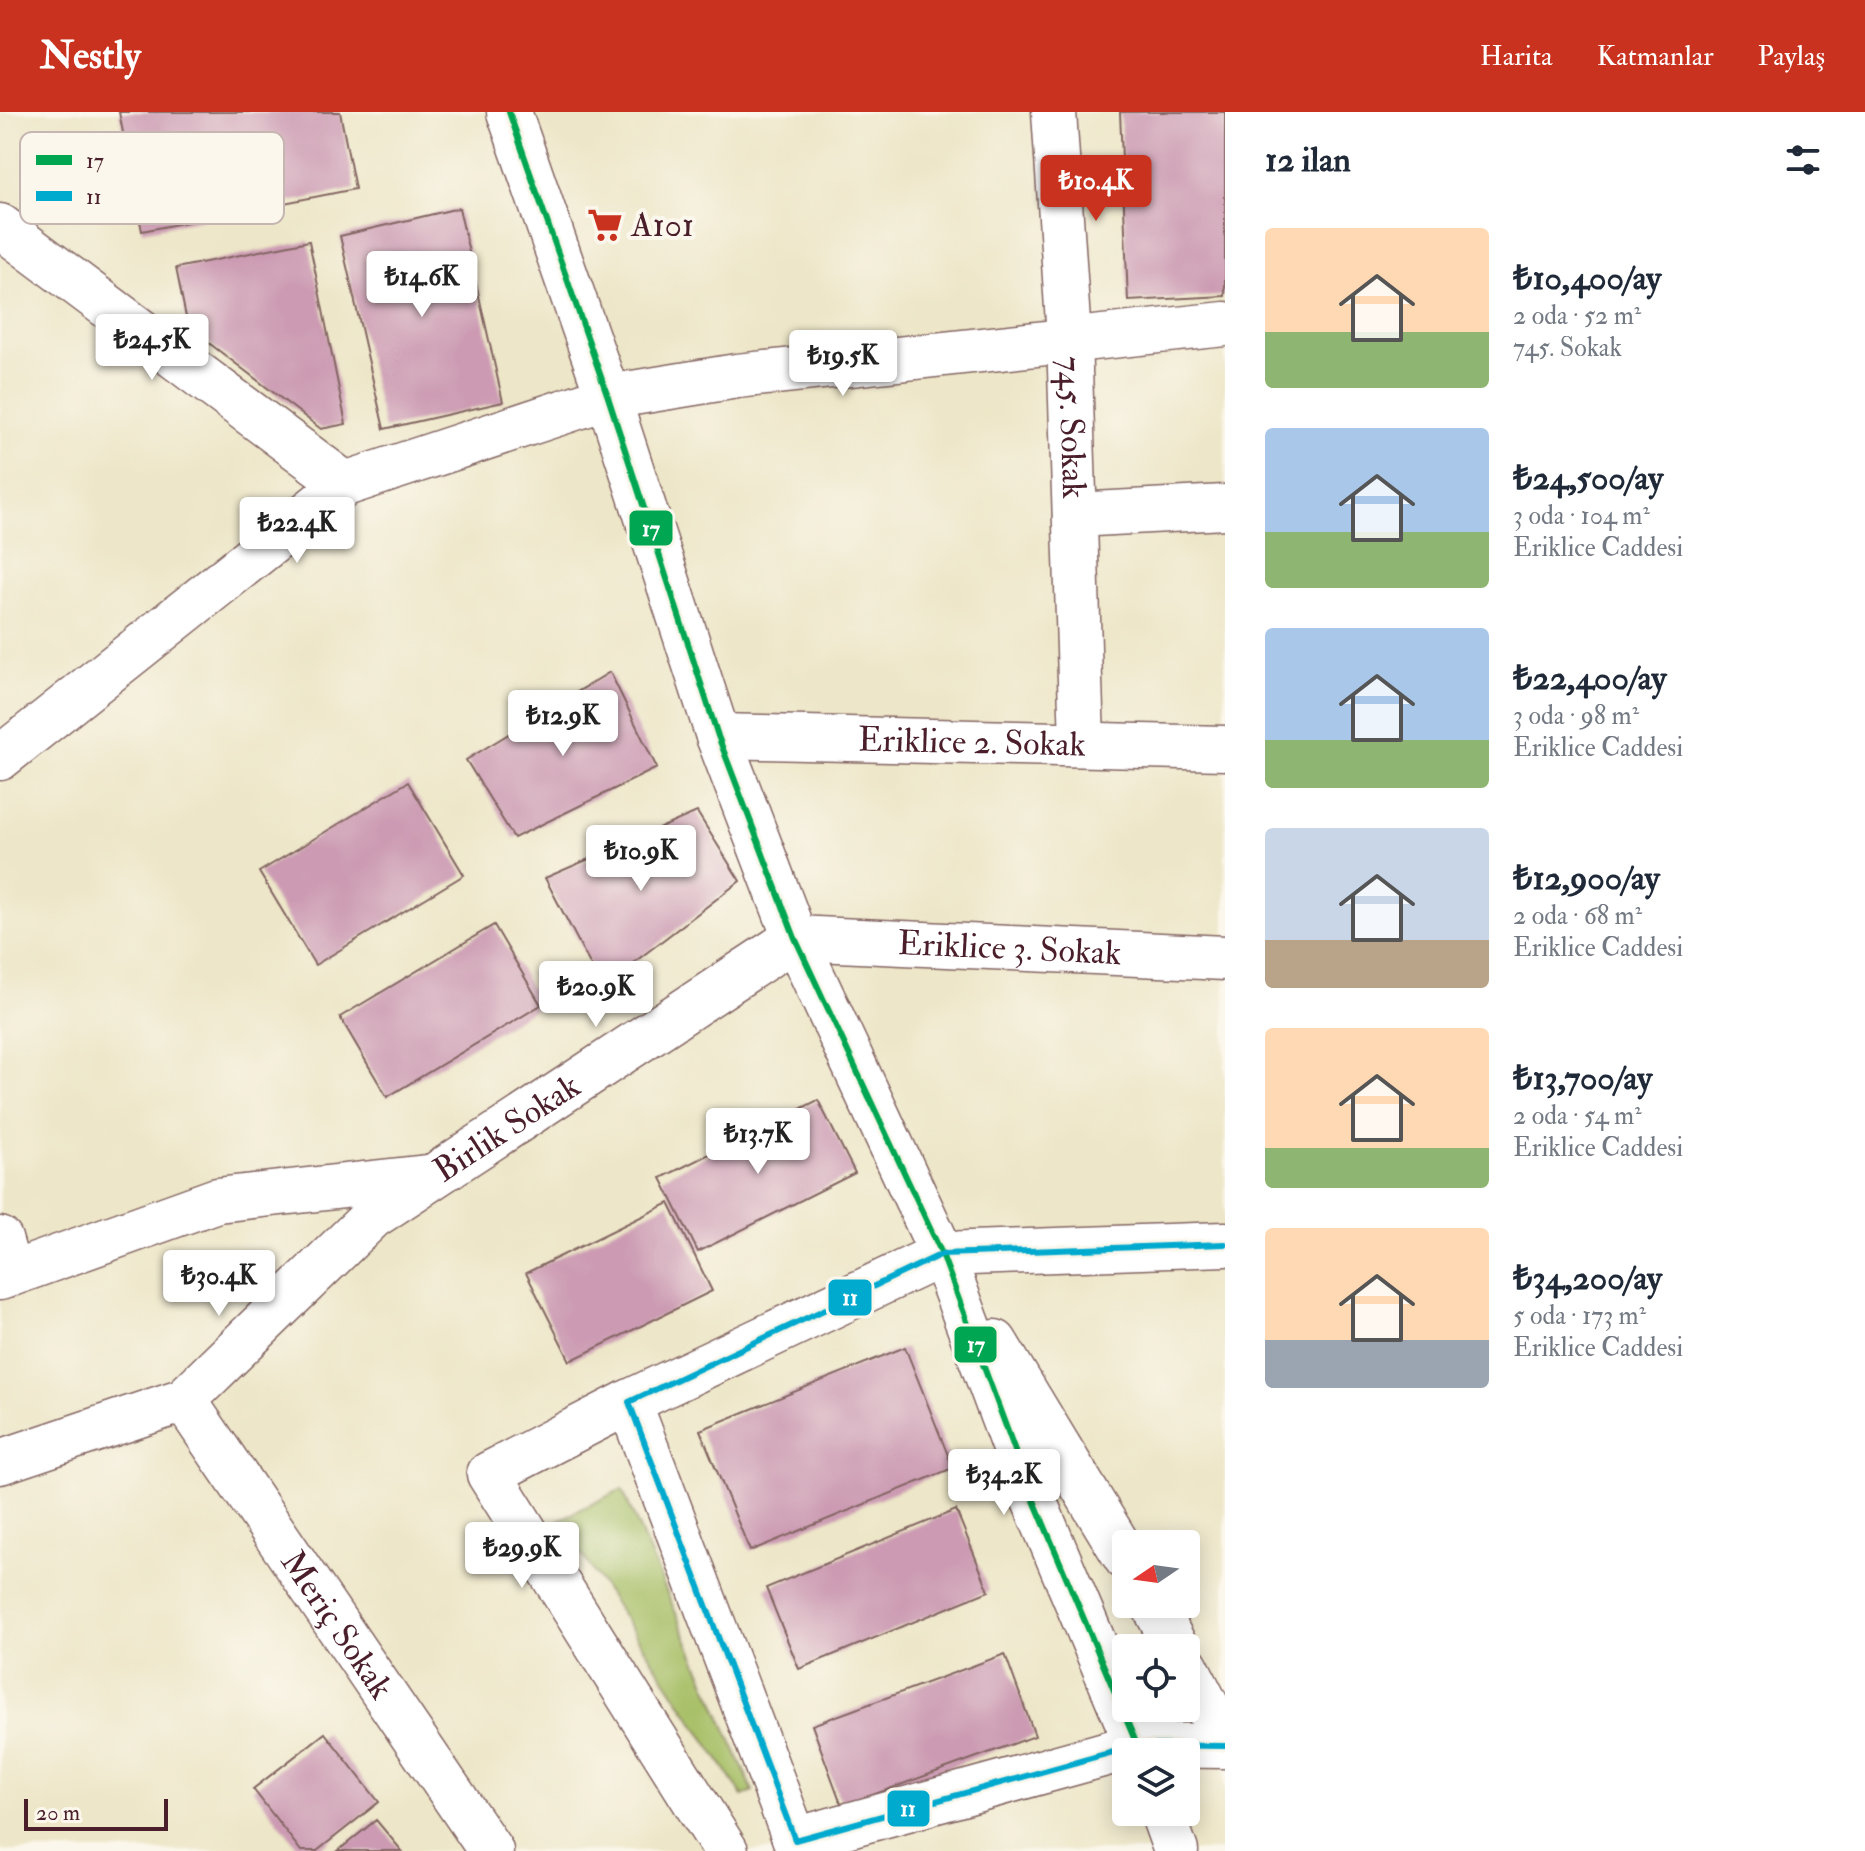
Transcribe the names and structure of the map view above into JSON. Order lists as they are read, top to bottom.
{
  "streets": {
    "street": [
      "745. Sokak",
      "Eriklice 2. Sokak",
      "Eriklice 3. Sokak",
      "Birlik Sokak",
      "Meriç Sokak"
    ]
  },
  "crossings": [
    ["745. Sokak", "Eriklice 2. Sokak"],
    ["Eriklice 3. Sokak", "Birlik Sokak"]
  ],
  "places": {
    "supermarket": ["A101"]
  },
  "lines": ["transit line 17", "transit line 11"],
  "legend": ["17", "11"],
  "scale_bar": "20 m",
  "north": "left",
  "page": {
    "header": "Nestly",
    "nav": ["Harita", "Katmanlar", "Paylaş"],
    "heading": "12 ilan",
    "price": [
      "₺10.4K",
      "₺14.6K",
      "₺24.5K",
      "₺19.5K",
      "₺22.4K",
      "₺12.9K",
      "₺10.9K",
      "₺20.9K",
      "₺13.7K",
      "₺30.4K",
      "₺34.2K",
      "₺29.9K"
    ],
    "list": [
      {
        "name": "₺10,400/ay",
        "note": "2 oda · 52 m² · 745. Sokak"
      },
      {
        "name": "₺24,500/ay",
        "note": "3 oda · 104 m² · Eriklice Caddesi"
      },
      {
        "name": "₺22,400/ay",
        "note": "3 oda · 98 m² · Eriklice Caddesi"
      },
      {
        "name": "₺12,900/ay",
        "note": "2 oda · 68 m² · Eriklice Caddesi"
      },
      {
        "name": "₺13,700/ay",
        "note": "2 oda · 54 m² · Eriklice Caddesi"
      },
      {
        "name": "₺34,200/ay",
        "note": "5 oda · 173 m² · Eriklice Caddesi"
      }
    ],
    "scale": "20 m"
  }
}
